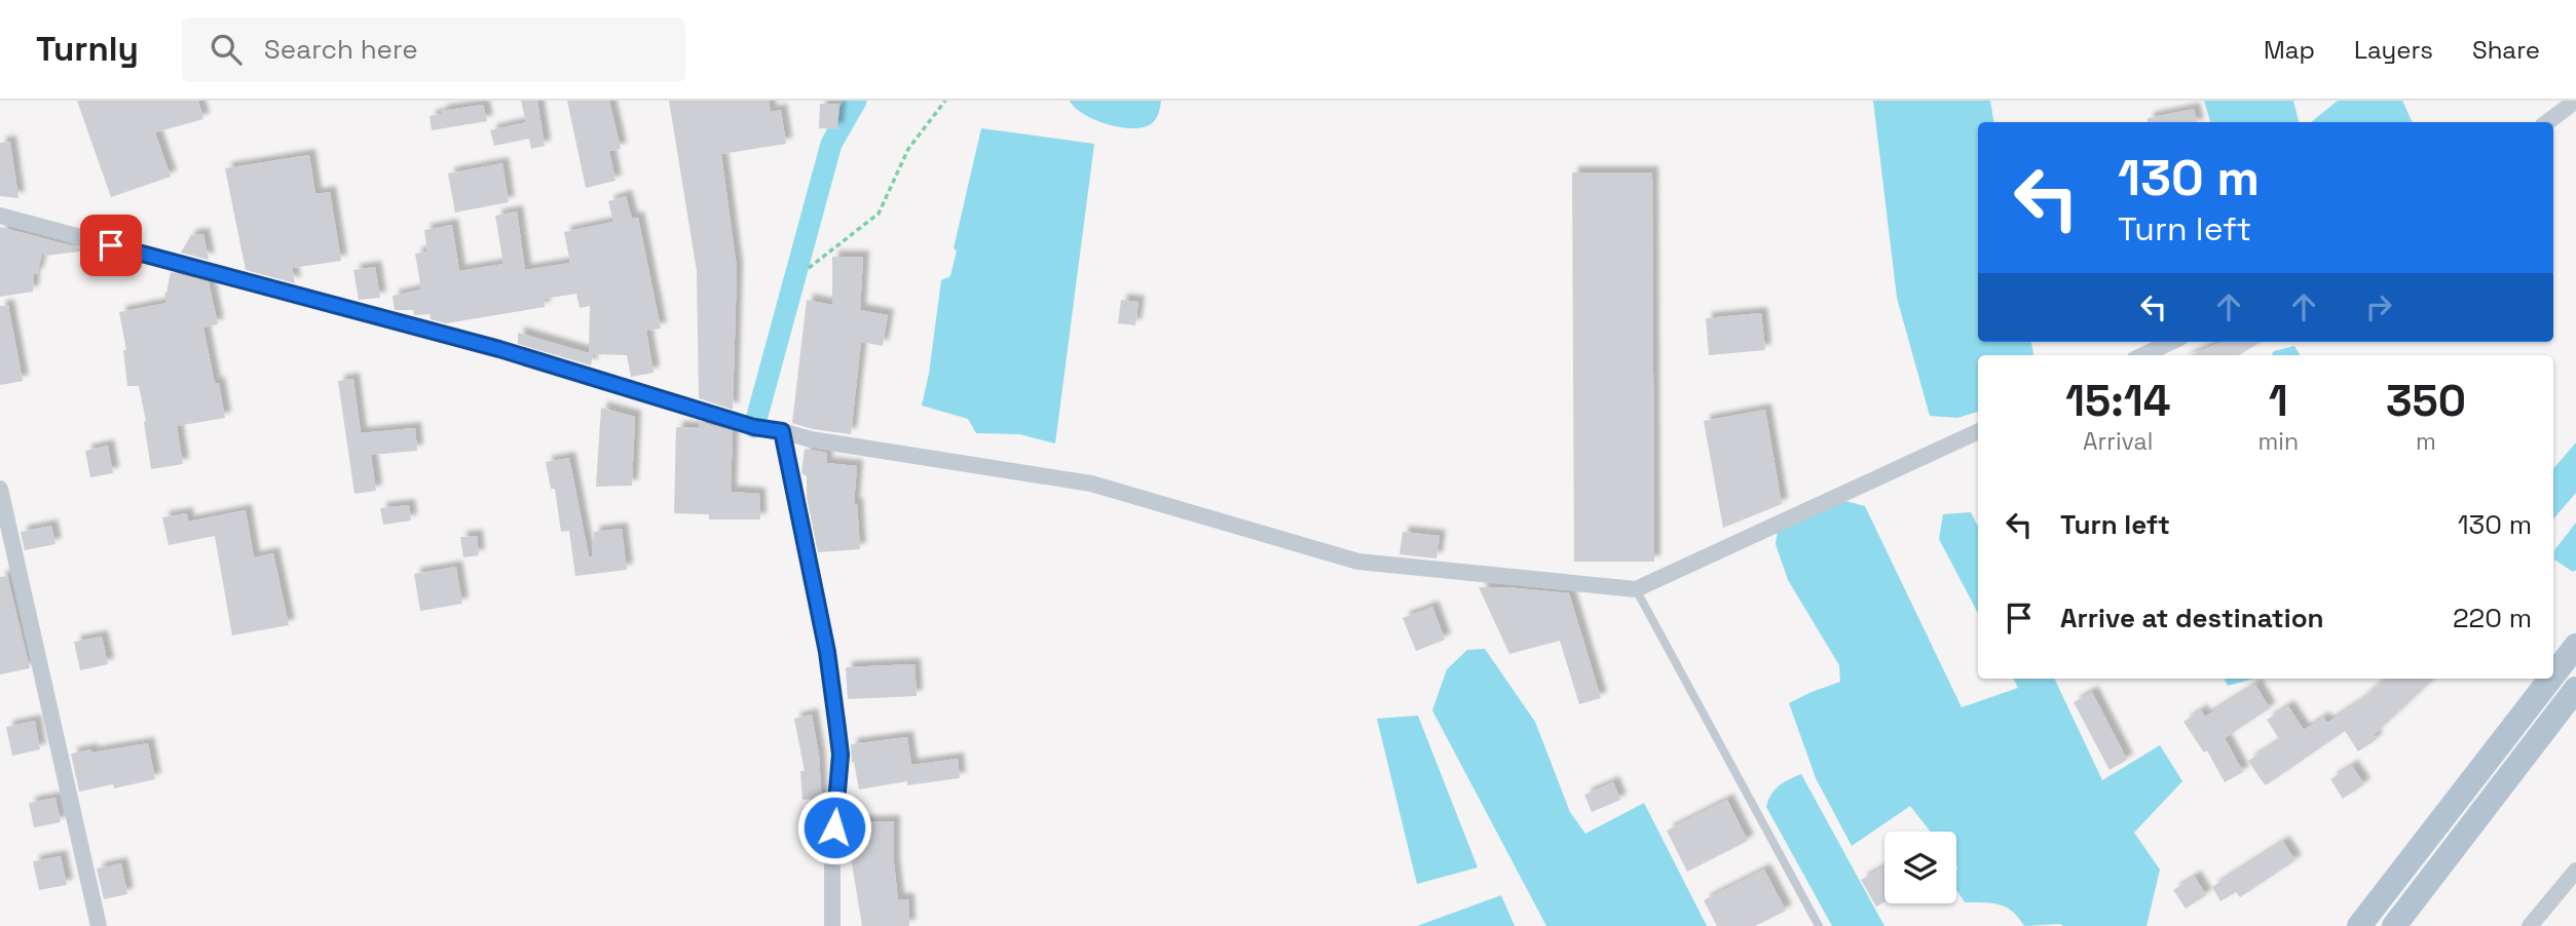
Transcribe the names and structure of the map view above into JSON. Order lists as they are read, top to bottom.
{
  "page": {
    "header": "Turnly",
    "search": "Search here",
    "nav": ["Map", "Layers", "Share"],
    "turn": ["130 m", "Turn left"],
    "eta": [
      "15:14",
      "Arrival",
      "1",
      "min",
      "350",
      "m"
    ],
    "list": [
      {
        "name": "Turn left",
        "value": "130 m"
      },
      {
        "name": "Arrive at destination",
        "value": "220 m"
      }
    ]
  }
}
